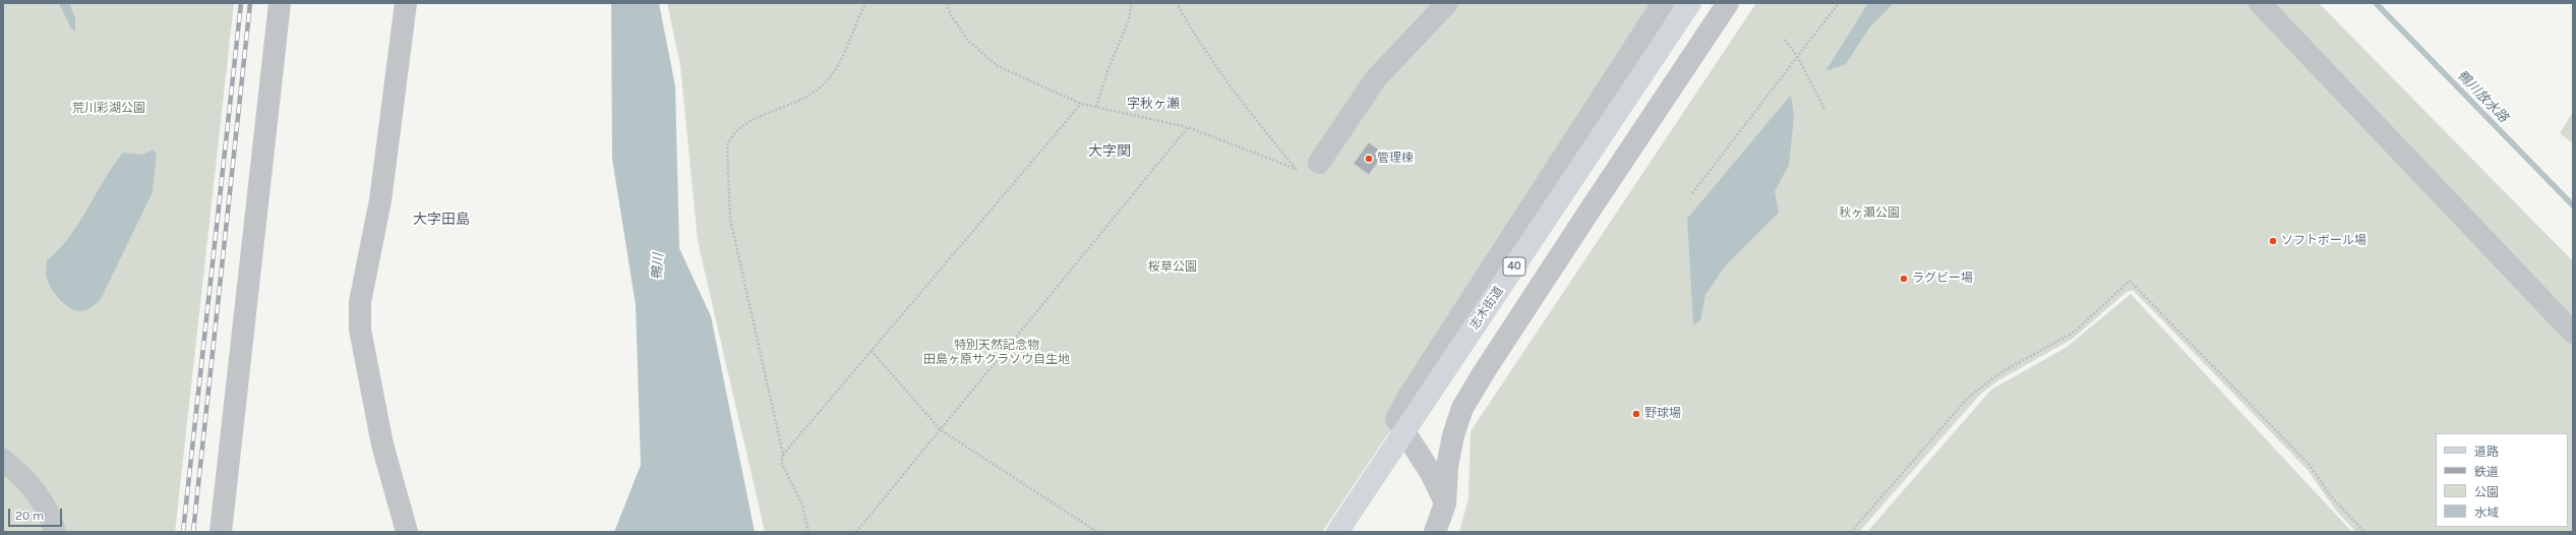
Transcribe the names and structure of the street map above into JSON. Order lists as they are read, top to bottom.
{
  "streets": {
    "main road": ["40", "志木街道"]
  },
  "districts": ["字秋ヶ瀬", "大字関", "大字田島"],
  "water": ["鴨川放水路", "鴨川"],
  "parks": [
    "荒川彩湖公園",
    "秋ヶ瀬公園",
    "桜草公園",
    "特別天然記念物 田島ヶ原サクラソウ自生地"
  ],
  "places": [
    "管理棟",
    "ソフトボール場",
    "ラグビー場",
    "野球場"
  ],
  "legend": [
    "道路",
    "鉄道",
    "公園",
    "水域"
  ],
  "scale_bar": "20 m"
}
